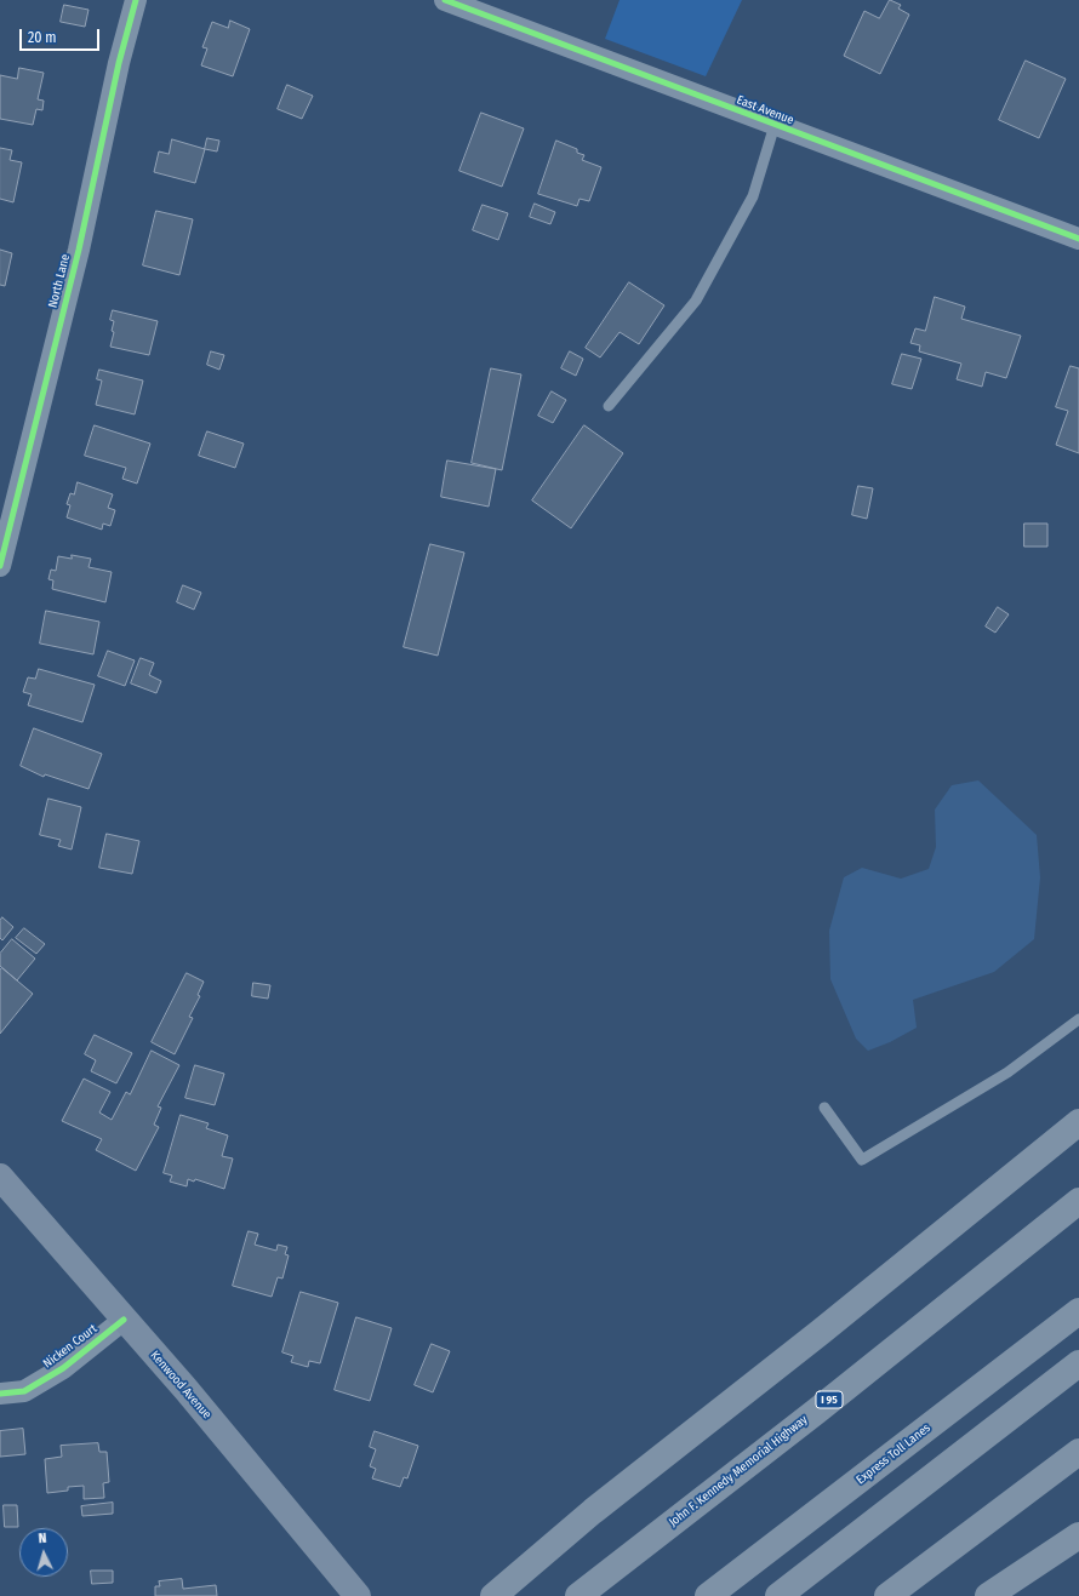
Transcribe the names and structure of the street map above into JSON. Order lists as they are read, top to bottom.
{
  "streets": {
    "highway": ["I 95", "Express Toll Lanes", "John F. Kennedy Memorial Highway"],
    "main road": ["Kenwood Avenue"],
    "street": ["East Avenue", "North Lane", "Nicken Court"]
  },
  "crossings": [
    ["Nicken Court", "Kenwood Avenue"]
  ],
  "scale_bar": "20 m",
  "north": "top"
}
